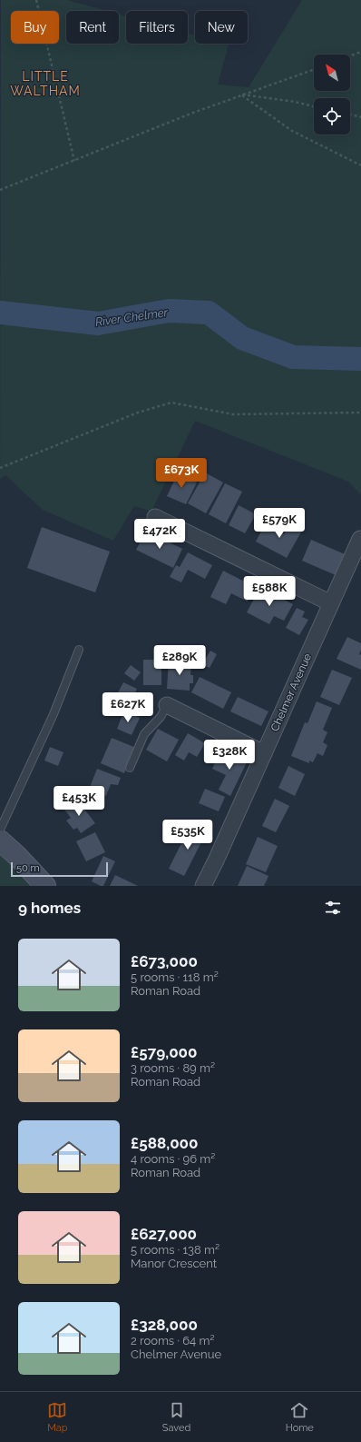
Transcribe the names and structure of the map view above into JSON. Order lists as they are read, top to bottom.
{
  "streets": {
    "street": ["Chelmer Avenue"]
  },
  "districts": ["LITTLE WALTHAM"],
  "water": ["River Chelmer"],
  "scale_bar": "50 m",
  "north": "top left",
  "page": {
    "chip": [
      "Buy",
      "Rent",
      "Filters",
      "New"
    ],
    "price": [
      "£673K",
      "£579K",
      "£472K",
      "£588K",
      "£289K",
      "£627K",
      "£328K",
      "£453K",
      "£535K"
    ],
    "scale": "50 m",
    "heading": "9 homes",
    "list": [
      {
        "name": "£673,000",
        "note": "5 rooms · 118 m² · Roman Road"
      },
      {
        "name": "£579,000",
        "note": "3 rooms · 89 m² · Roman Road"
      },
      {
        "name": "£588,000",
        "note": "4 rooms · 96 m² · Roman Road"
      },
      {
        "name": "£627,000",
        "note": "5 rooms · 138 m² · Manor Crescent"
      },
      {
        "name": "£328,000",
        "note": "2 rooms · 64 m² · Chelmer Avenue"
      }
    ],
    "tabs": ["Map", "Saved", "Home"]
  }
}
